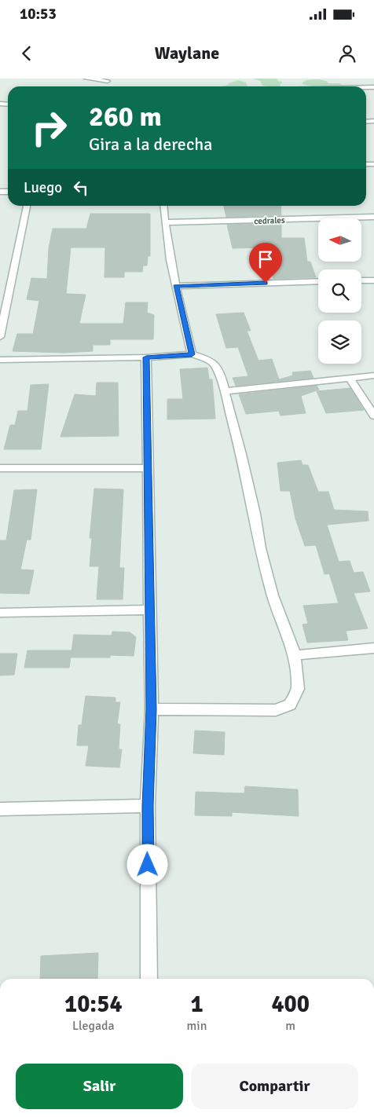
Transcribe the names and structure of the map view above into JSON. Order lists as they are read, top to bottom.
{
  "streets": {
    "street": ["cedrales"]
  },
  "north": "left",
  "page": {
    "status": "10:53",
    "header": "Waylane",
    "turn": ["260 m", "Gira a la derecha"],
    "then": "Luego",
    "eta": [
      "10:54",
      "Llegada",
      "1",
      "min",
      "400",
      "m"
    ],
    "buttons": ["Salir", "Compartir"]
  }
}
